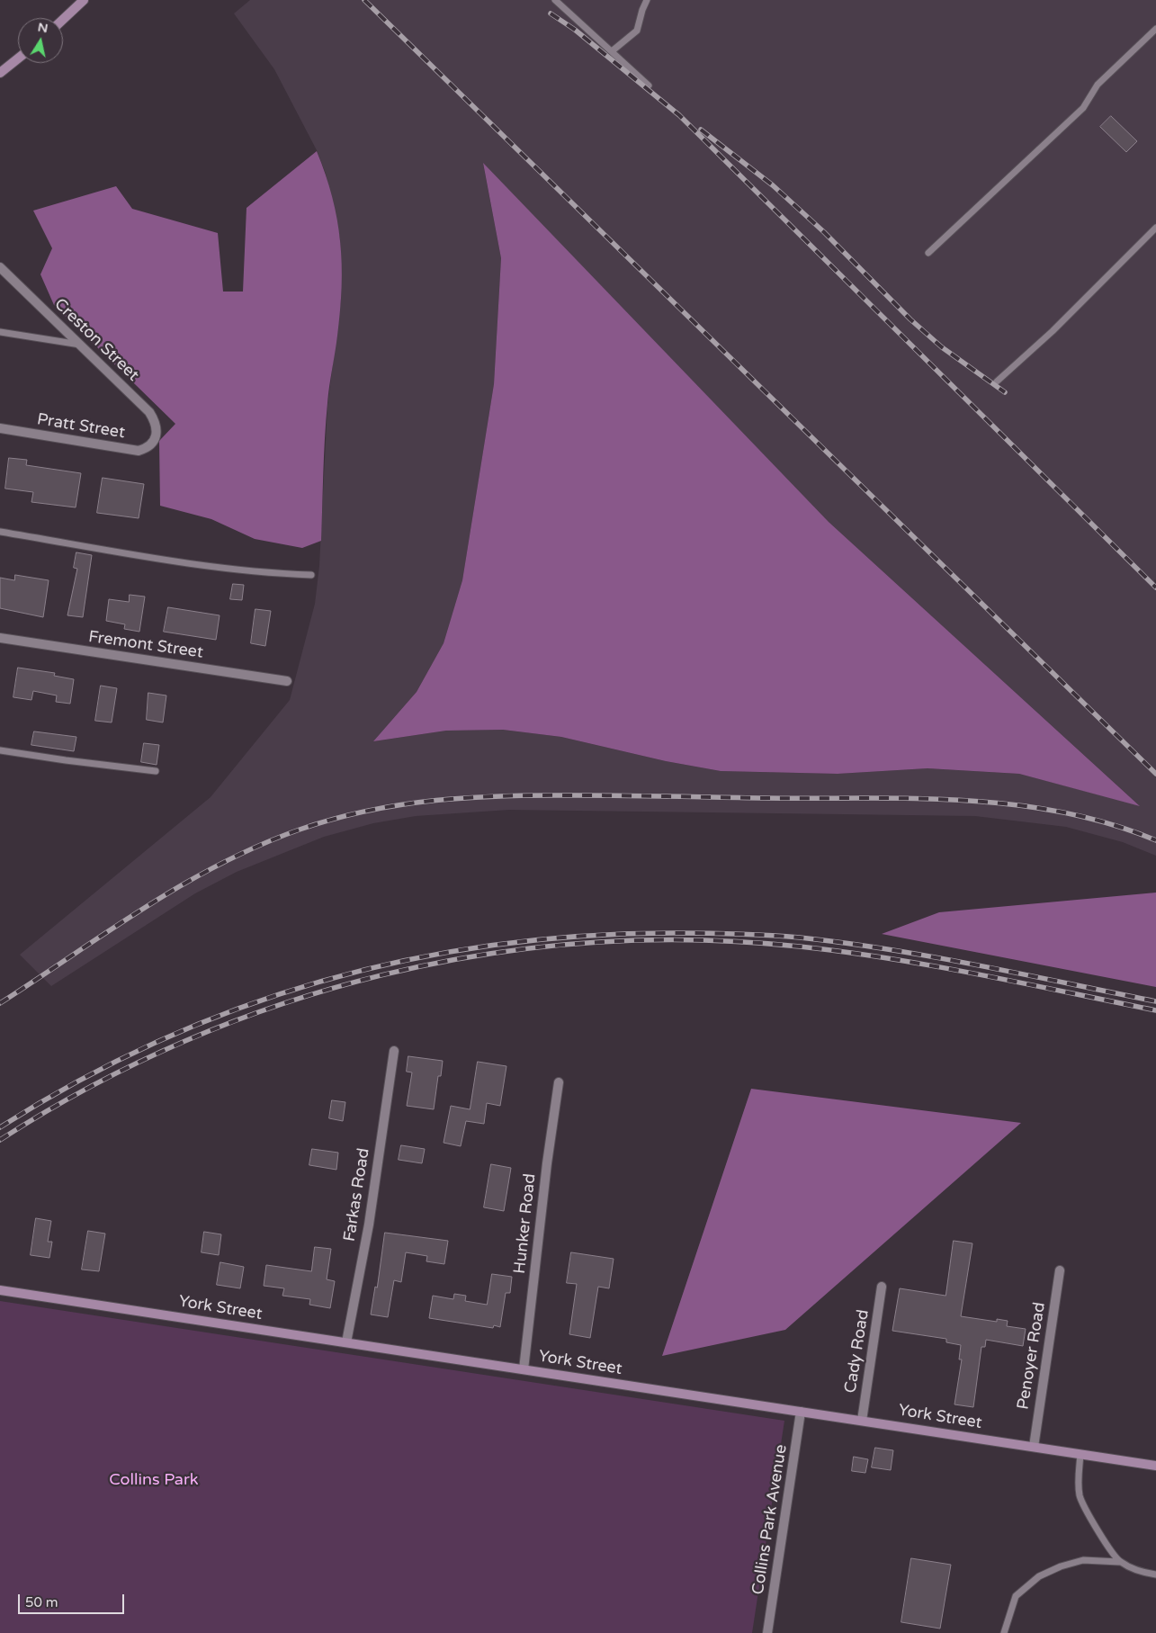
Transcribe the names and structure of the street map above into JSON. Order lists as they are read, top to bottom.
{
  "streets": {
    "street": [
      "Creston Street",
      "Pratt Street",
      "Fremont Street",
      "Farkas Road",
      "Hunker Road",
      "York Street",
      "Cady Road",
      "Penoyer Road",
      "Collins Park Avenue"
    ]
  },
  "crossings": [
    ["Creston Street", "Pratt Street"],
    ["Farkas Road", "York Street"],
    ["Hunker Road", "York Street"],
    ["York Street", "Cady Road"],
    ["York Street", "Penoyer Road"],
    ["York Street", "Collins Park Avenue"]
  ],
  "parks": ["Collins Park"],
  "scale_bar": "50 m",
  "north": "top"
}
